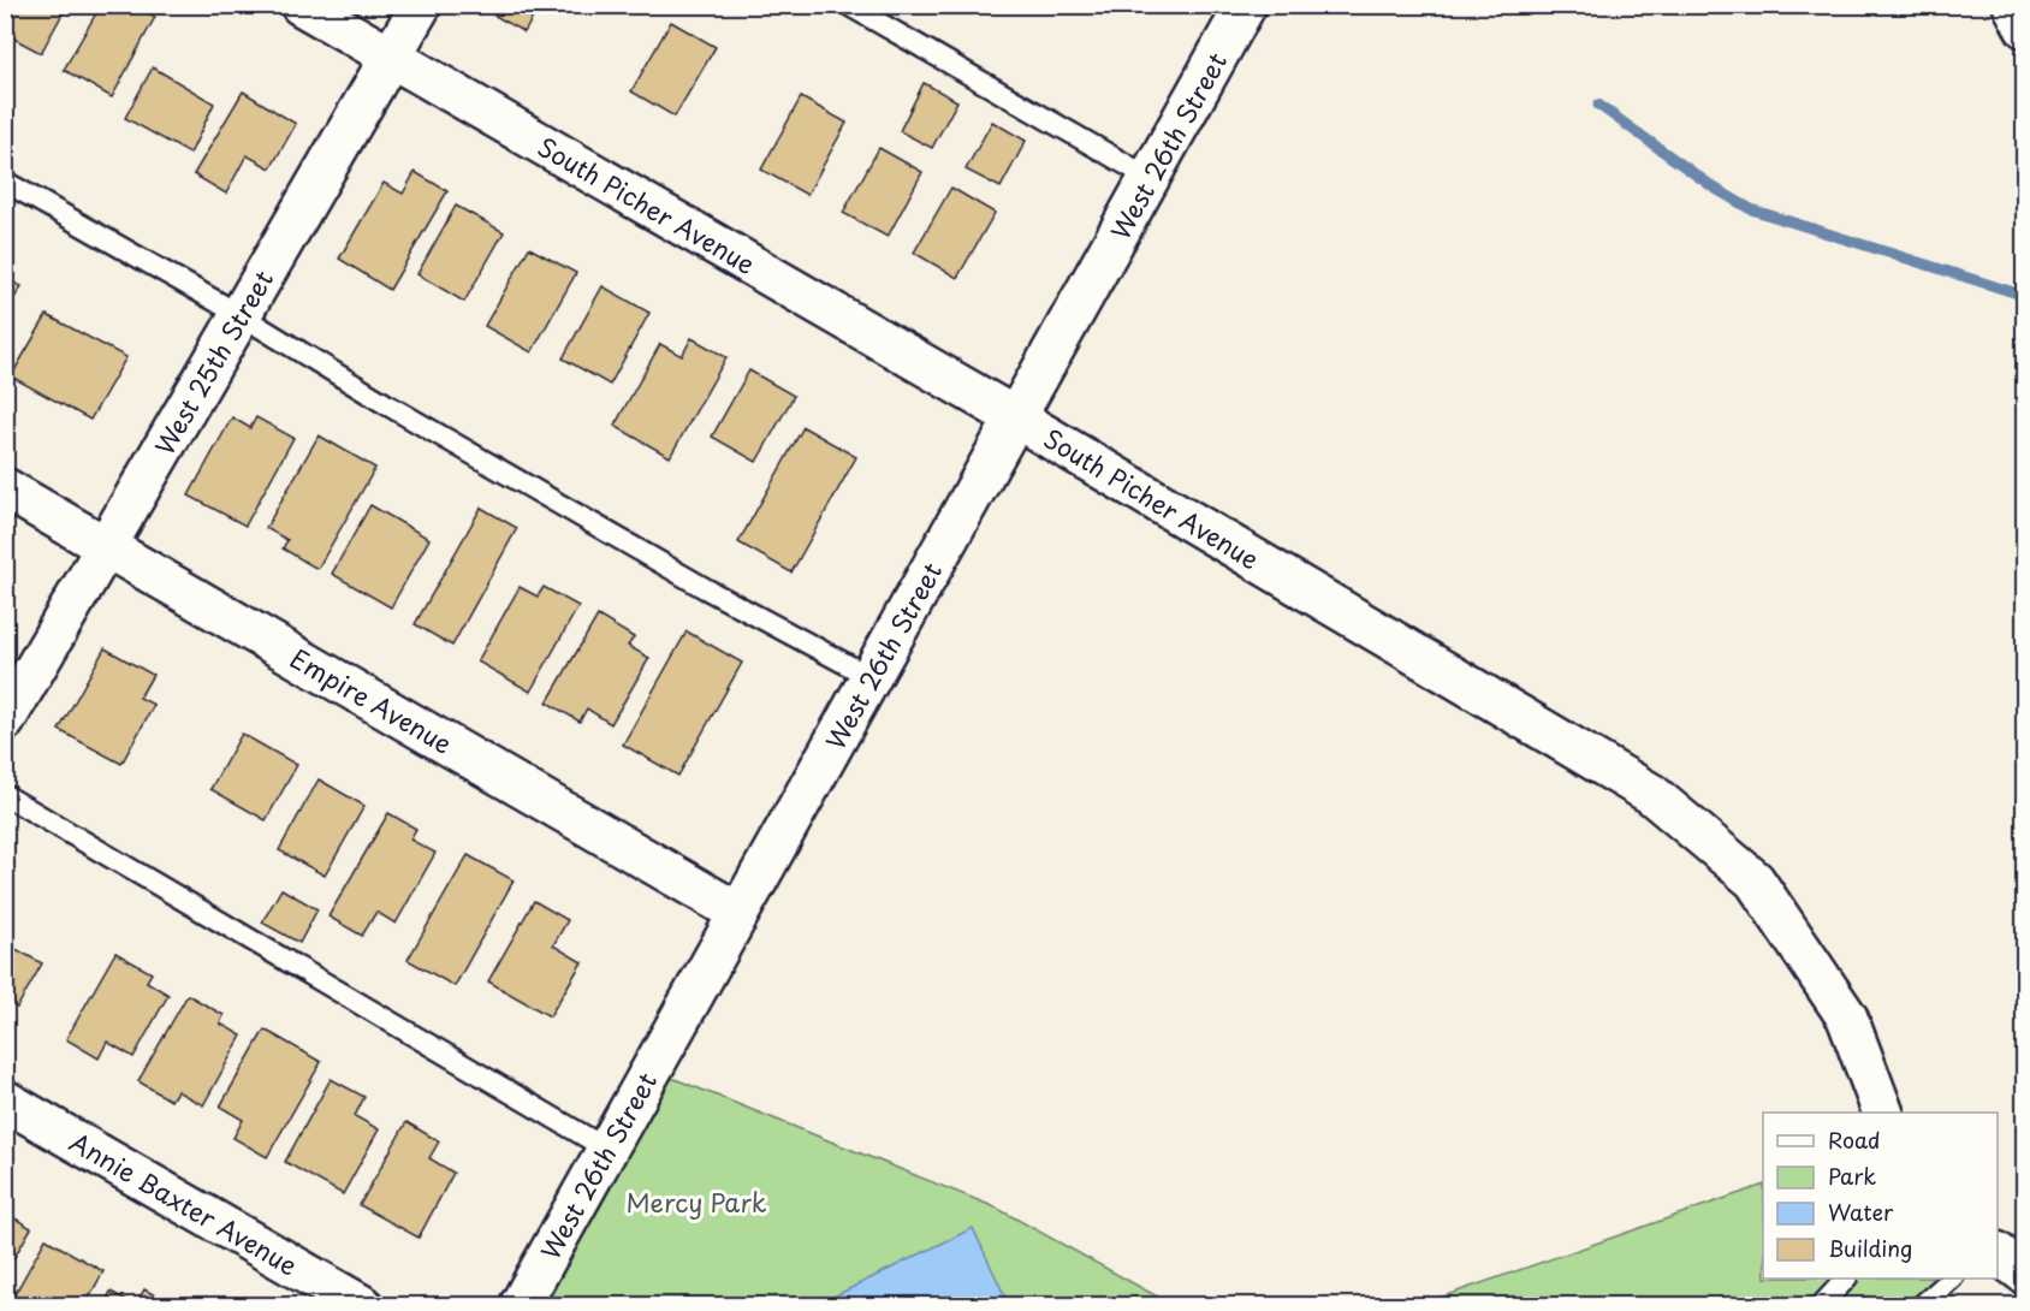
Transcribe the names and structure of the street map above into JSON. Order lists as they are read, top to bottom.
{
  "streets": {
    "street": [
      "West 26th Street",
      "South Picher Avenue",
      "West 25th Street",
      "Empire Avenue",
      "Annie Baxter Avenue"
    ]
  },
  "crossings": [
    ["West 26th Street", "South Picher Avenue"],
    ["West 26th Street", "Empire Avenue"],
    ["South Picher Avenue", "West 25th Street"],
    ["West 25th Street", "Empire Avenue"]
  ],
  "parks": ["Mercy Park"],
  "legend": [
    "Road",
    "Park",
    "Water",
    "Building"
  ]
}
